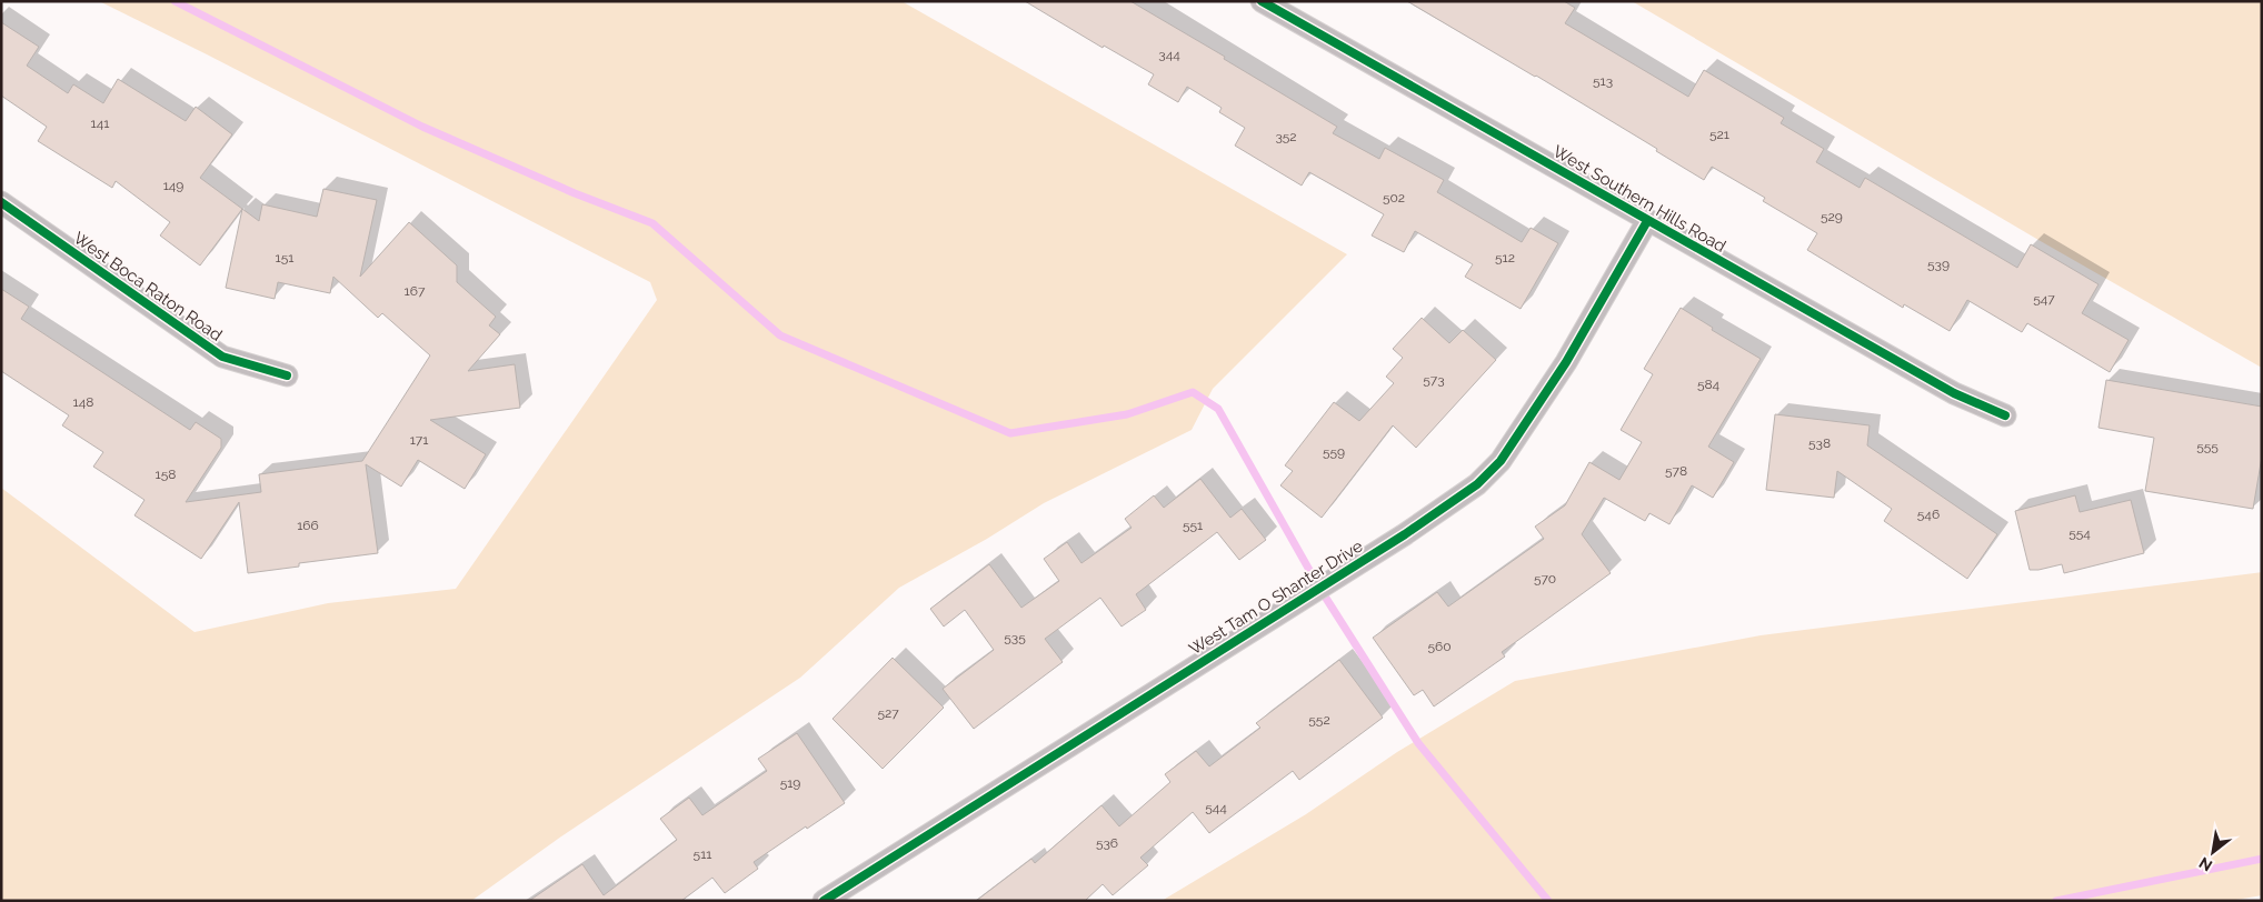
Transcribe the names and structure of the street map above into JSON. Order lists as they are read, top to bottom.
{
  "streets": {
    "street": ["West Southern Hills Road", "West Boca Raton Road", "West Tam O Shanter Drive"]
  },
  "crossings": [
    ["West Southern Hills Road", "West Tam O Shanter Drive"]
  ],
  "house_numbers": [
    "344",
    "513",
    "141",
    "521",
    "352",
    "149",
    "502",
    "529",
    "151",
    "512",
    "539",
    "167",
    "547",
    "573",
    "584",
    "148",
    "171",
    "538",
    "555",
    "559",
    "578",
    "158",
    "546",
    "166",
    "551",
    "554",
    "570",
    "535",
    "560",
    "527",
    "552",
    "519",
    "544",
    "536",
    "511"
  ],
  "north": "bottom left"
}
